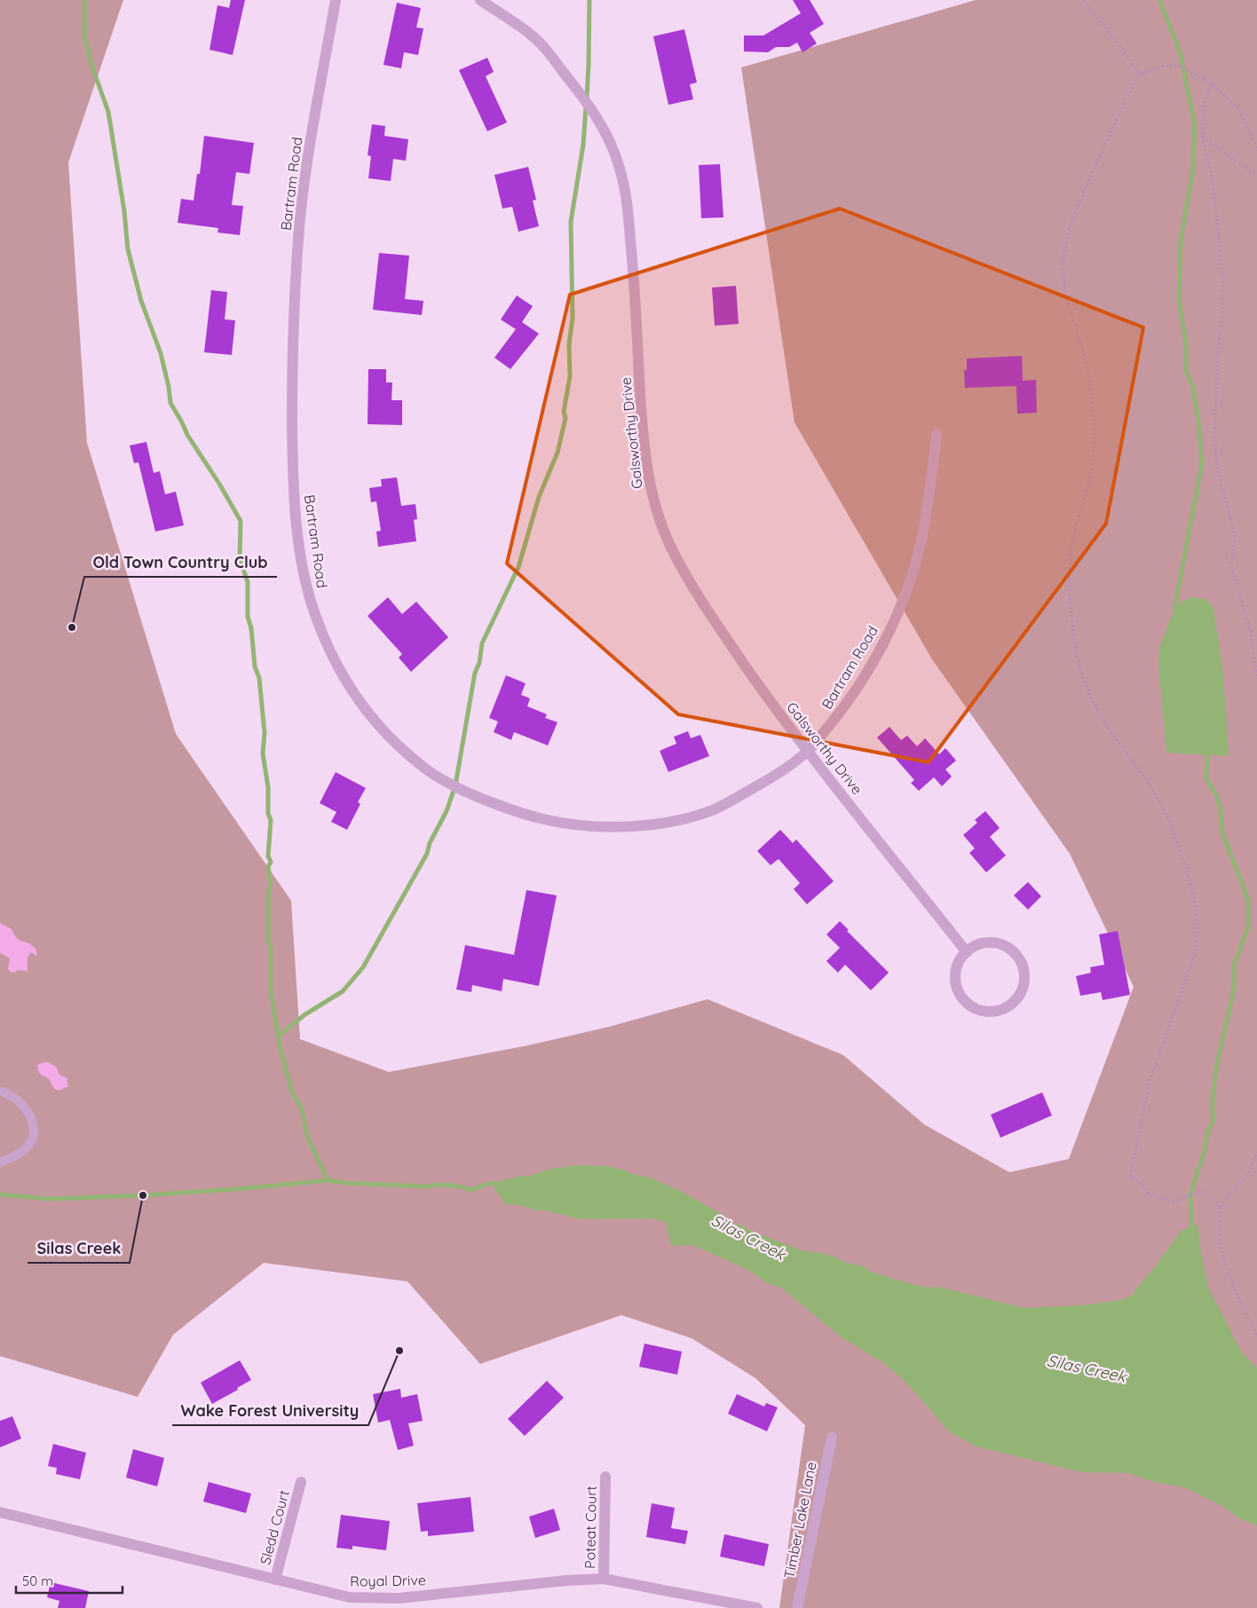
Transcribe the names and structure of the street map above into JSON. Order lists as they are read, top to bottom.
{
  "streets": {
    "street": [
      "Bartram Road",
      "Galsworthy Drive",
      "Timber Lake Lane",
      "Sledd Court",
      "Poteat Court",
      "Royal Drive"
    ]
  },
  "crossings": [
    ["Bartram Road", "Galsworthy Drive"],
    ["Sledd Court", "Royal Drive"],
    ["Poteat Court", "Royal Drive"]
  ],
  "water": ["Silas Creek"],
  "places": ["Old Town Country Club", "Silas Creek", "Wake Forest University"],
  "scale_bar": "50 m"
}
